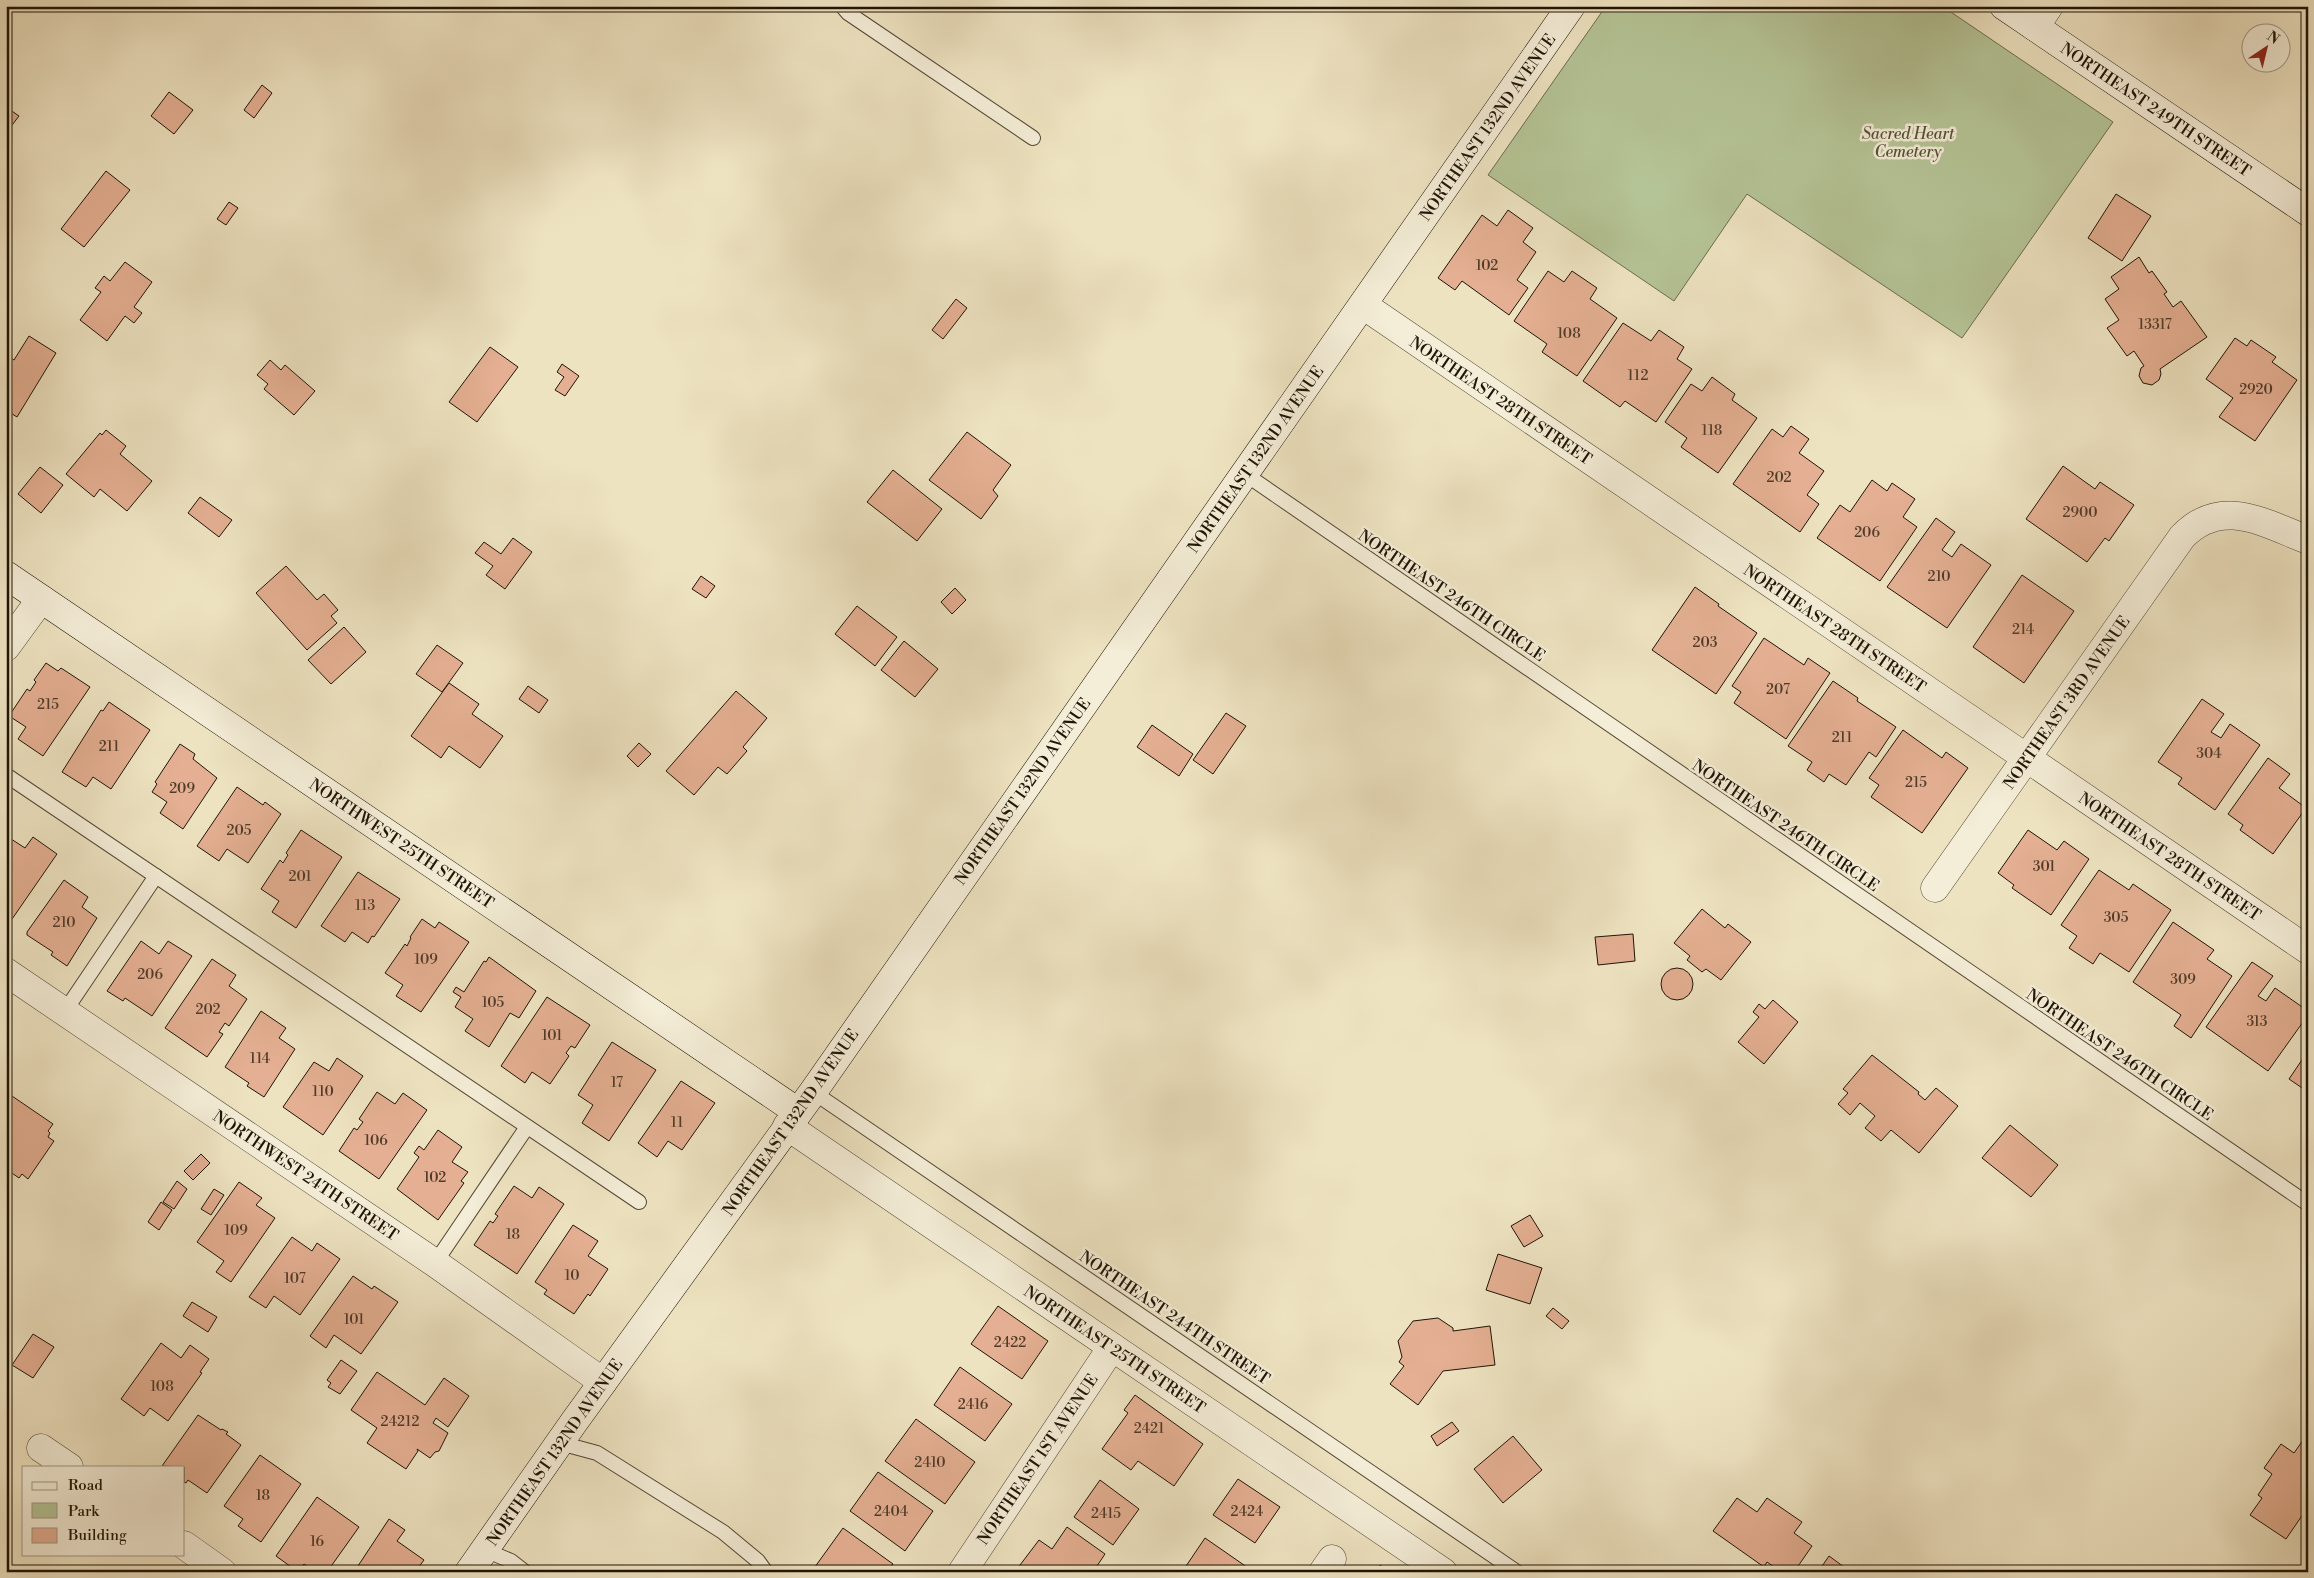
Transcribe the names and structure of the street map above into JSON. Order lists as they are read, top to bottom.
{
  "streets": {
    "street": [
      "NORTHEAST 249TH STREET",
      "NORTHEAST 132ND AVENUE",
      "NORTHEAST 28TH STREET",
      "NORTHEAST 3RD AVENUE",
      "NORTHWEST 25TH STREET",
      "NORTHWEST 24TH STREET",
      "NORTHEAST 25TH STREET",
      "NORTHEAST 1ST AVENUE"
    ],
    "lane": ["NORTHEAST 246TH CIRCLE", "NORTHEAST 244TH STREET"]
  },
  "crossings": [
    ["NORTHEAST 132ND AVENUE", "NORTHEAST 28TH STREET"],
    ["NORTHEAST 132ND AVENUE", "NORTHEAST 246TH CIRCLE"],
    ["NORTHEAST 132ND AVENUE", "NORTHWEST 25TH STREET"],
    ["NORTHEAST 132ND AVENUE", "NORTHWEST 24TH STREET"],
    ["NORTHEAST 132ND AVENUE", "NORTHEAST 244TH STREET"],
    ["NORTHEAST 132ND AVENUE", "NORTHEAST 25TH STREET"],
    ["NORTHEAST 28TH STREET", "NORTHEAST 3RD AVENUE"],
    ["NORTHWEST 25TH STREET", "NORTHEAST 244TH STREET"],
    ["NORTHWEST 25TH STREET", "NORTHEAST 25TH STREET"],
    ["NORTHEAST 244TH STREET", "NORTHEAST 25TH STREET"],
    ["NORTHEAST 25TH STREET", "NORTHEAST 1ST AVENUE"]
  ],
  "parks": ["Sacred Heart Cemetery"],
  "house_numbers": [
    "102",
    "13317",
    "108",
    "112",
    "2920",
    "118",
    "202",
    "2900",
    "206",
    "210",
    "214",
    "203",
    "207",
    "215",
    "211",
    "211",
    "304",
    "215",
    "209",
    "205",
    "301",
    "201",
    "113",
    "305",
    "210",
    "109",
    "206",
    "309",
    "105",
    "202",
    "313",
    "101",
    "114",
    "17",
    "110",
    "11",
    "106",
    "102",
    "109",
    "18",
    "10",
    "107",
    "101",
    "2422",
    "108",
    "2416",
    "24212",
    "2421",
    "2410",
    "18",
    "2404",
    "2424",
    "2415",
    "16"
  ],
  "legend": ["Road", "Park", "Building"],
  "north": "top right"
}
